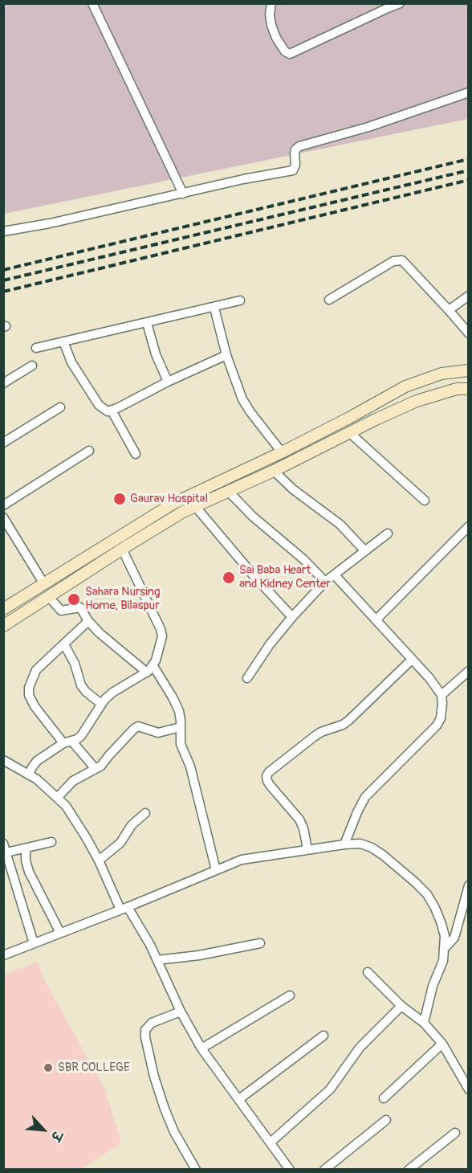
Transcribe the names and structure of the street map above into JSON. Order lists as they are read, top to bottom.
{
  "places": [
    "Gaurav Hospital",
    "Sai Baba Heart and Kidney Center",
    "Sahara Nursing Home, Bilaspur",
    "SBR COLLEGE"
  ],
  "north": "bottom right"
}
